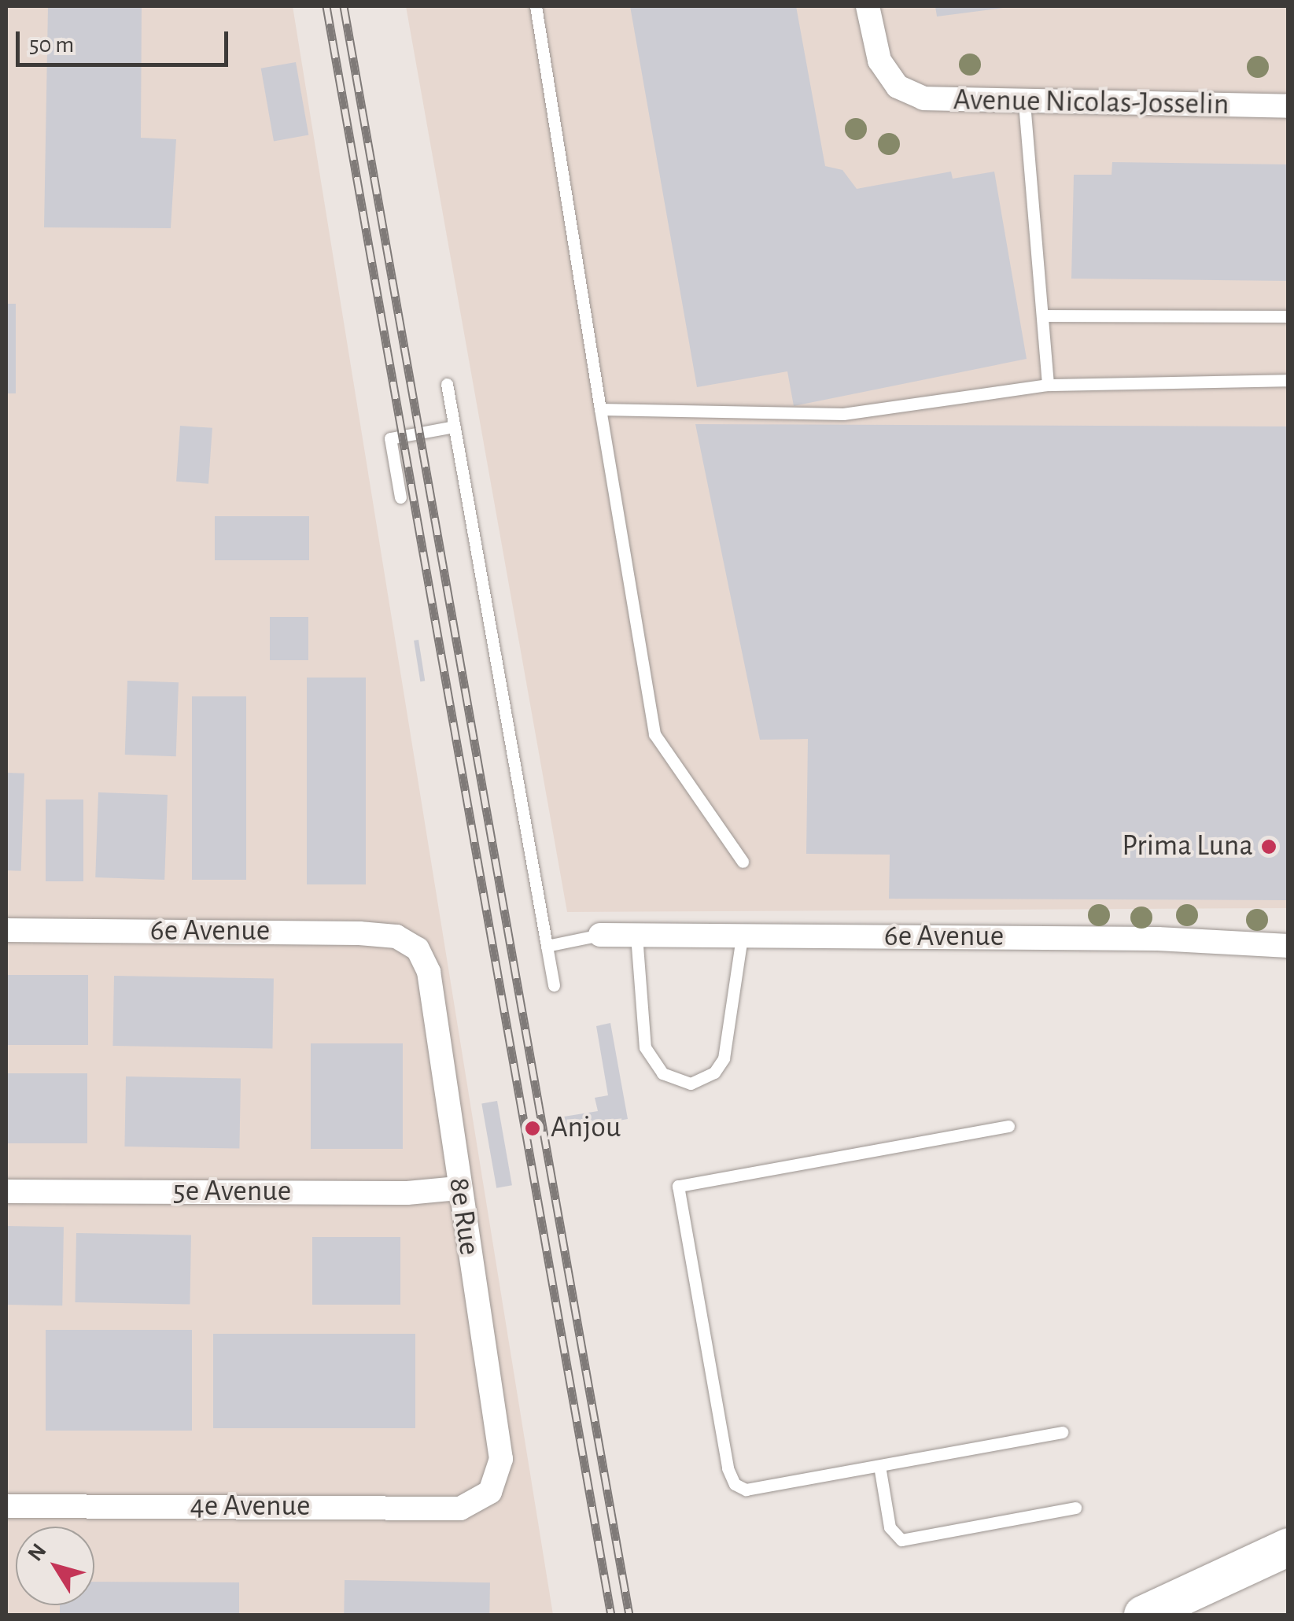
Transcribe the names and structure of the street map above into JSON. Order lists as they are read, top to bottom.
{
  "streets": {
    "street": [
      "Avenue Nicolas-Josselin",
      "6e Avenue",
      "5e Avenue",
      "8e Rue",
      "4e Avenue"
    ]
  },
  "crossings": [
    ["6e Avenue", "8e Rue"],
    ["5e Avenue", "8e Rue"],
    ["8e Rue", "4e Avenue"]
  ],
  "places": ["Prima Luna", "Anjou"],
  "scale_bar": "50 m",
  "north": "top left"
}
